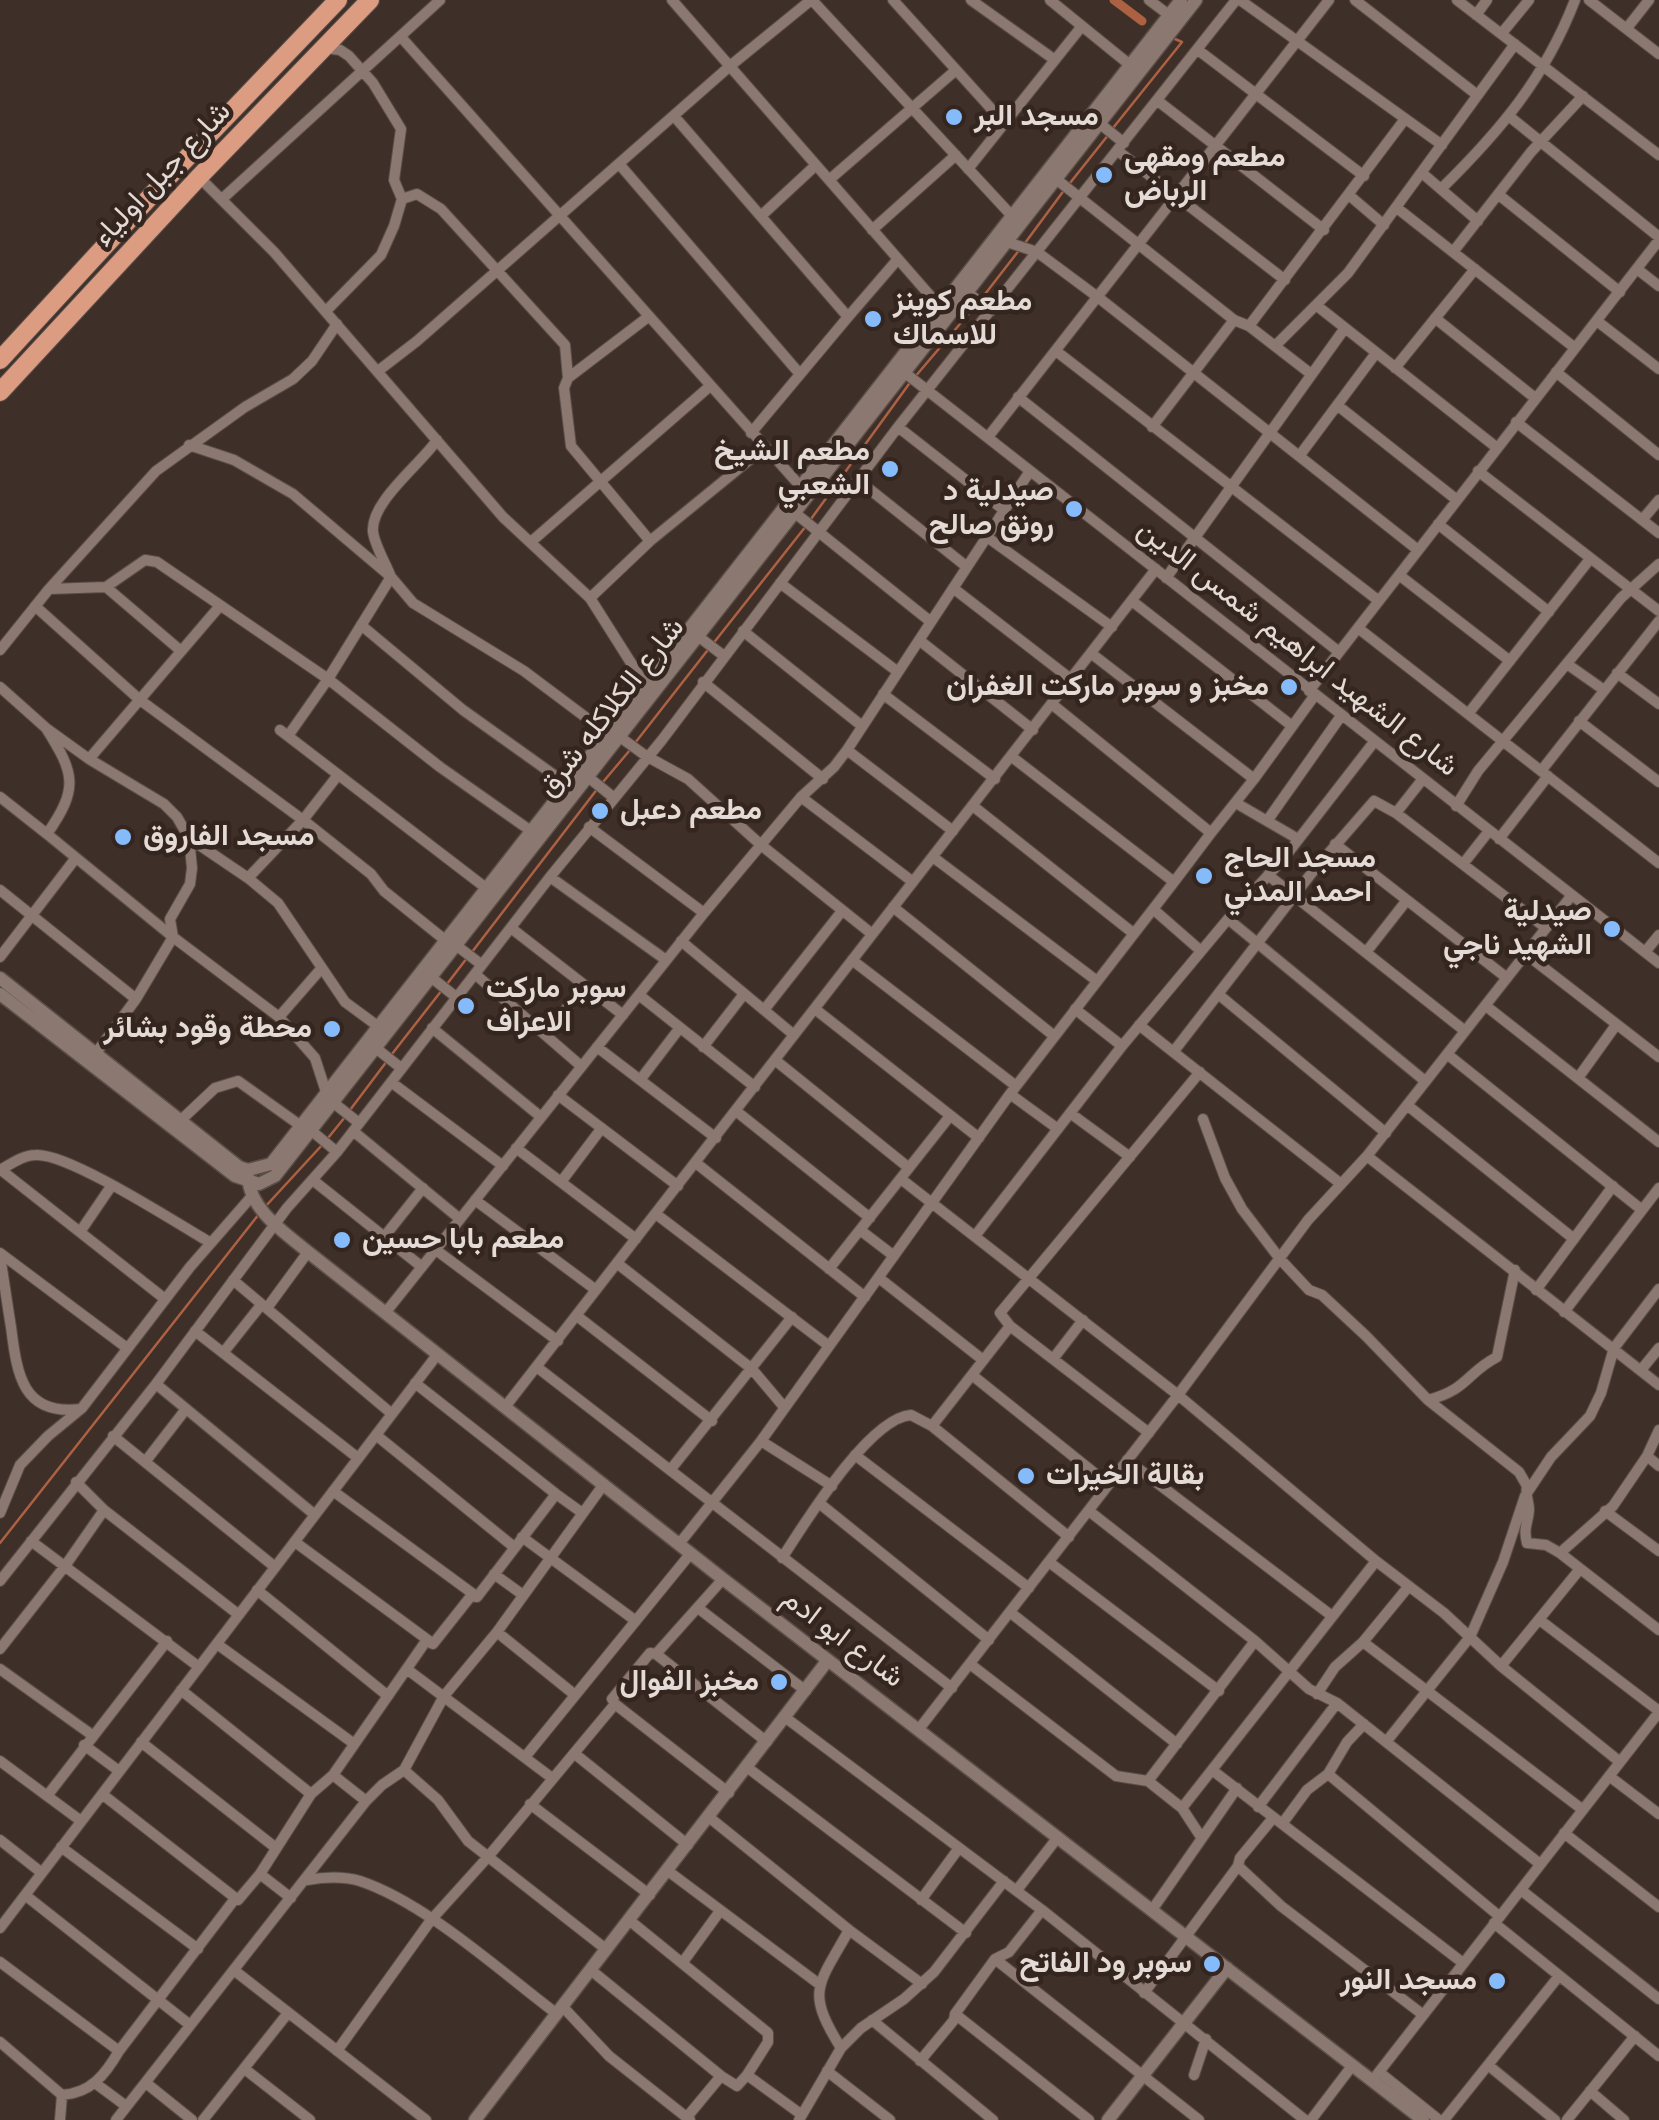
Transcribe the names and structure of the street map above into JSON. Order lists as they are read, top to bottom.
{
  "streets": {
    "highway": ["شارع جبل اولياء"],
    "street": ["شارع الشهيد ابراهيم شمس الدين", "شارع الكلاكله شرق", "شارع ابو ادم"]
  },
  "crossings": [
    ["شارع الشهيد ابراهيم شمس الدين", "شارع الكلاكله شرق"],
    ["شارع الكلاكله شرق", "شارع ابو ادم"]
  ],
  "places": [
    "مسجد البر",
    "مطعم ومقهى الرباض",
    "مطعم كوينز للاسماك",
    "مطعم الشيخ الشعبي",
    "صيدلية د رونق صالح",
    "مخبز و سوبر ماركت الغفران",
    "مطعم دعبل",
    "مسجد الفاروق",
    "مسجد الحاج احمد المدني",
    "صيدلية الشهيد ناجي",
    "سوبر ماركت الاعراف",
    "محطة وقود بشائر",
    "مطعم بابا حسين",
    "بقالة الخيرات",
    "مخبز الفوال",
    "سوبر ود الفاتح",
    "مسجد النور"
  ]
}
